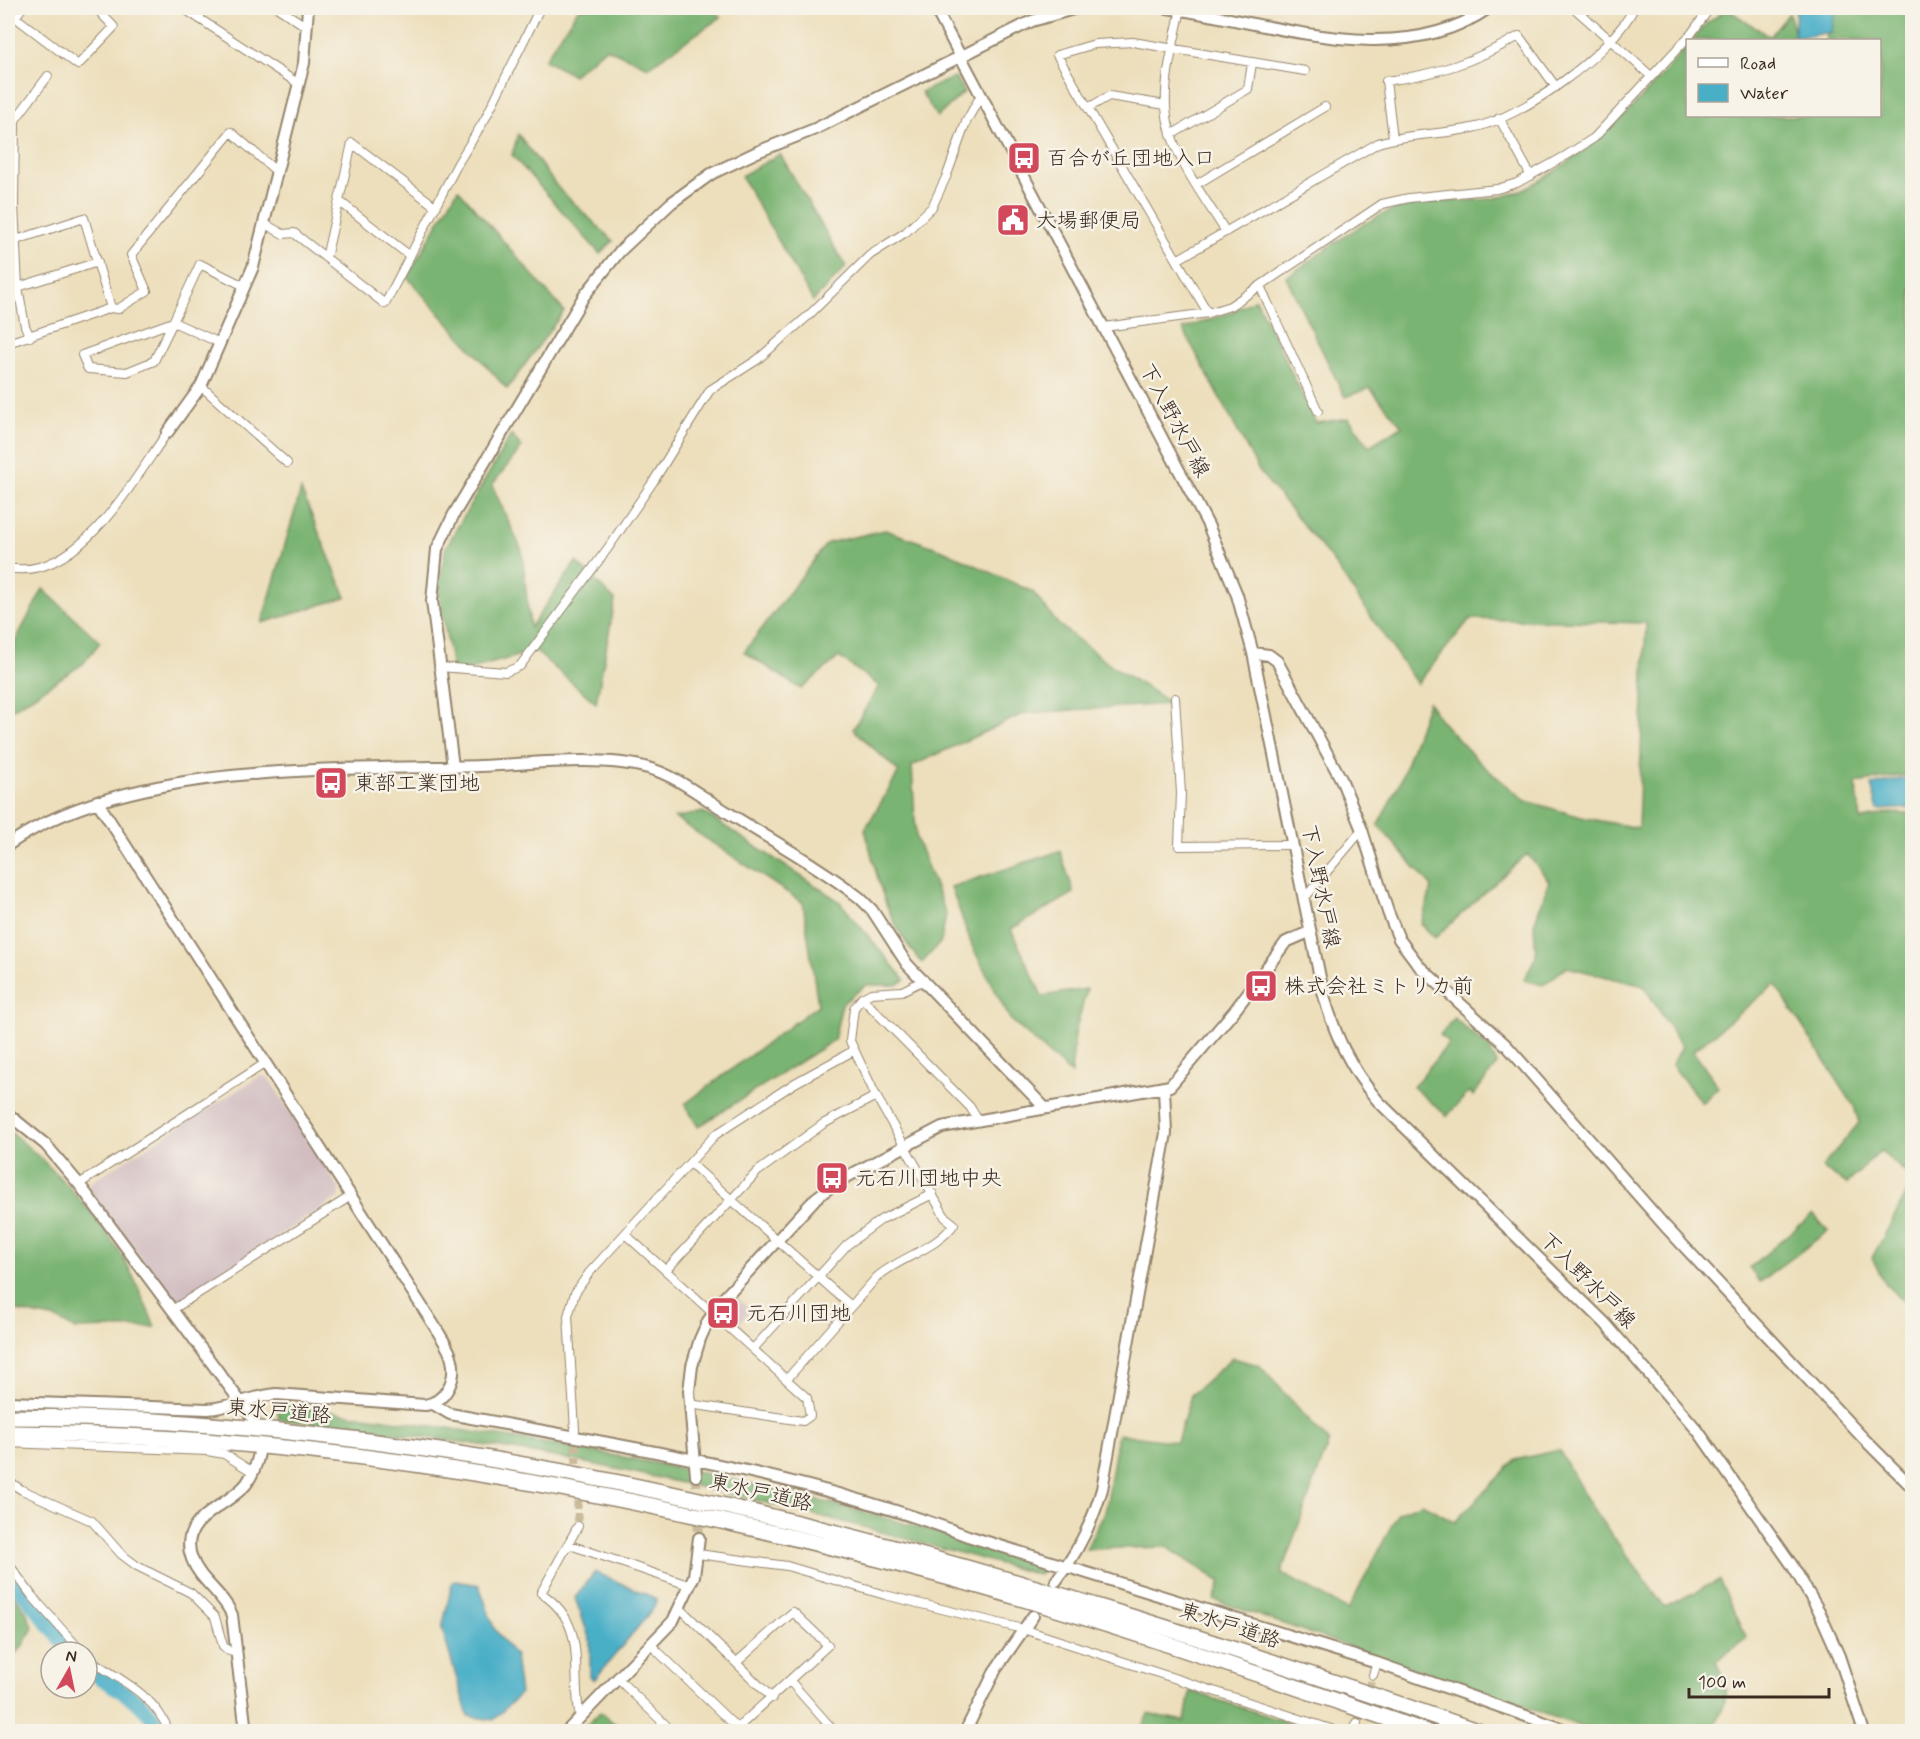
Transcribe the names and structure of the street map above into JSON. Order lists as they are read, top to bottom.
{
  "streets": {
    "highway": ["東水戸道路"],
    "street": ["下入野水戸線"]
  },
  "places": {
    "bus stop": [
      "百合が丘団地入口",
      "東部工業団地",
      "株式会社ミトリカ前",
      "元石川団地中央",
      "元石川団地"
    ],
    "public building": ["大場郵便局"]
  },
  "legend": ["Road", "Water"],
  "scale_bar": "100 m",
  "north": "top"
}
